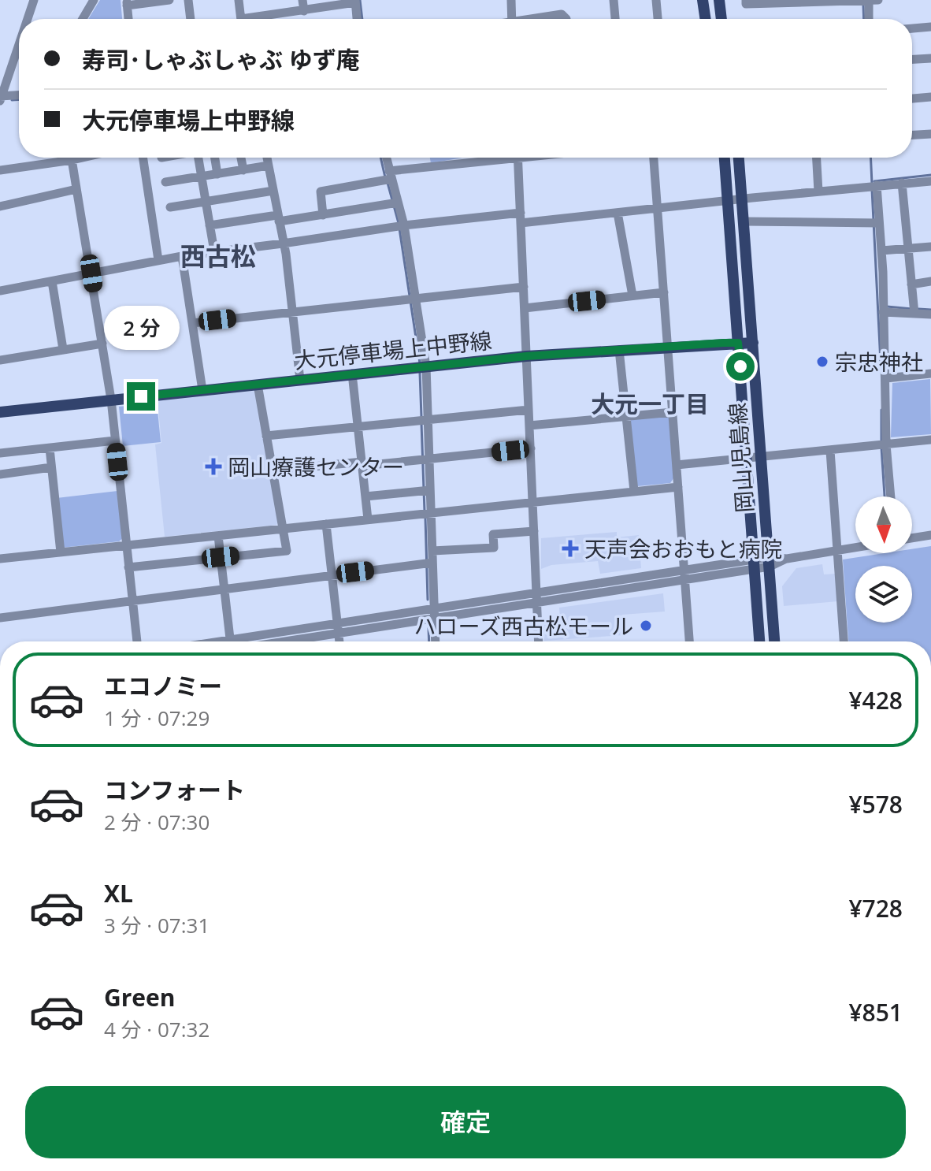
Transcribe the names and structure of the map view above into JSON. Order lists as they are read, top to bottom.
{
  "streets": {
    "main road": ["大元停車場上中野線", "岡山児島線"]
  },
  "crossings": [
    ["大元停車場上中野線", "岡山児島線"]
  ],
  "districts": ["西古松", "大元一丁目"],
  "places": {
    "other": ["宗忠神社", "ハローズ西古松モール"],
    "health": ["岡山療護センター", "天声会おおもと病院"]
  },
  "north": "bottom",
  "page": {
    "banner": ["寿司･しゃぶしゃぶ ゆず庵", "大元停車場上中野線"],
    "bubble": "2 分",
    "list": [
      {
        "name": "エコノミー",
        "note": "1 分 · 07:29",
        "value": "¥428"
      },
      {
        "name": "コンフォート",
        "note": "2 分 · 07:30",
        "value": "¥578"
      },
      {
        "name": "XL",
        "note": "3 分 · 07:31",
        "value": "¥728"
      },
      {
        "name": "Green",
        "note": "4 分 · 07:32",
        "value": "¥851"
      }
    ],
    "buttons": "確定"
  }
}
